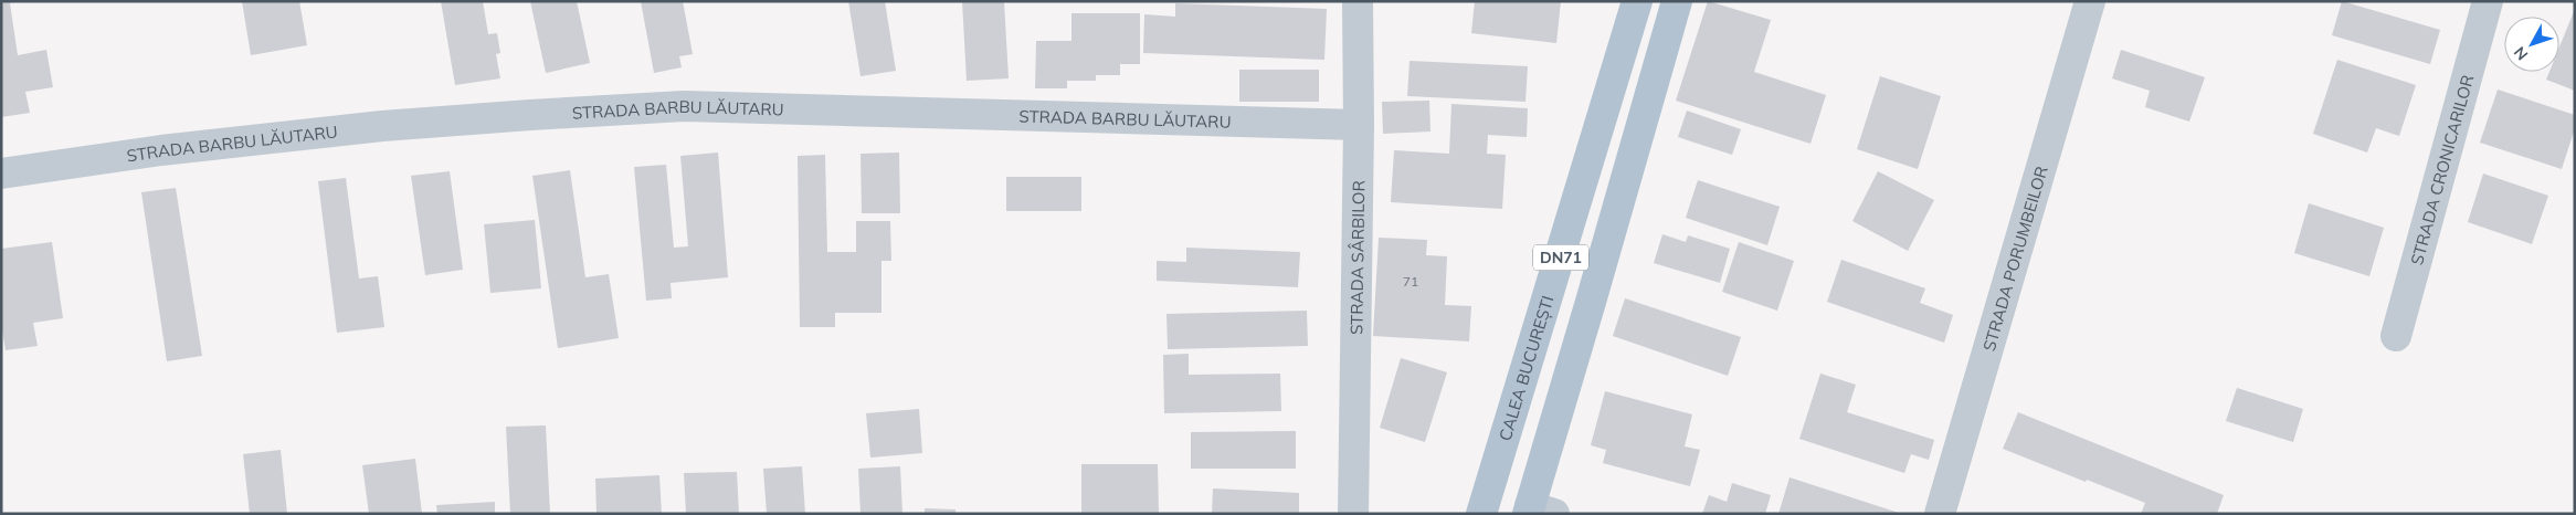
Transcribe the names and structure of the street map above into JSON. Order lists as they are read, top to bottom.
{
  "streets": {
    "main road": ["DN71", "CALEA BUCUREȘTI"],
    "street": [
      "STRADA BARBU LĂUTARU",
      "STRADA CRONICARILOR",
      "STRADA SÂRBILOR",
      "STRADA PORUMBEILOR"
    ]
  },
  "crossings": [
    ["STRADA BARBU LĂUTARU", "STRADA SÂRBILOR"]
  ],
  "house_numbers": ["71"],
  "north": "bottom left"
}
